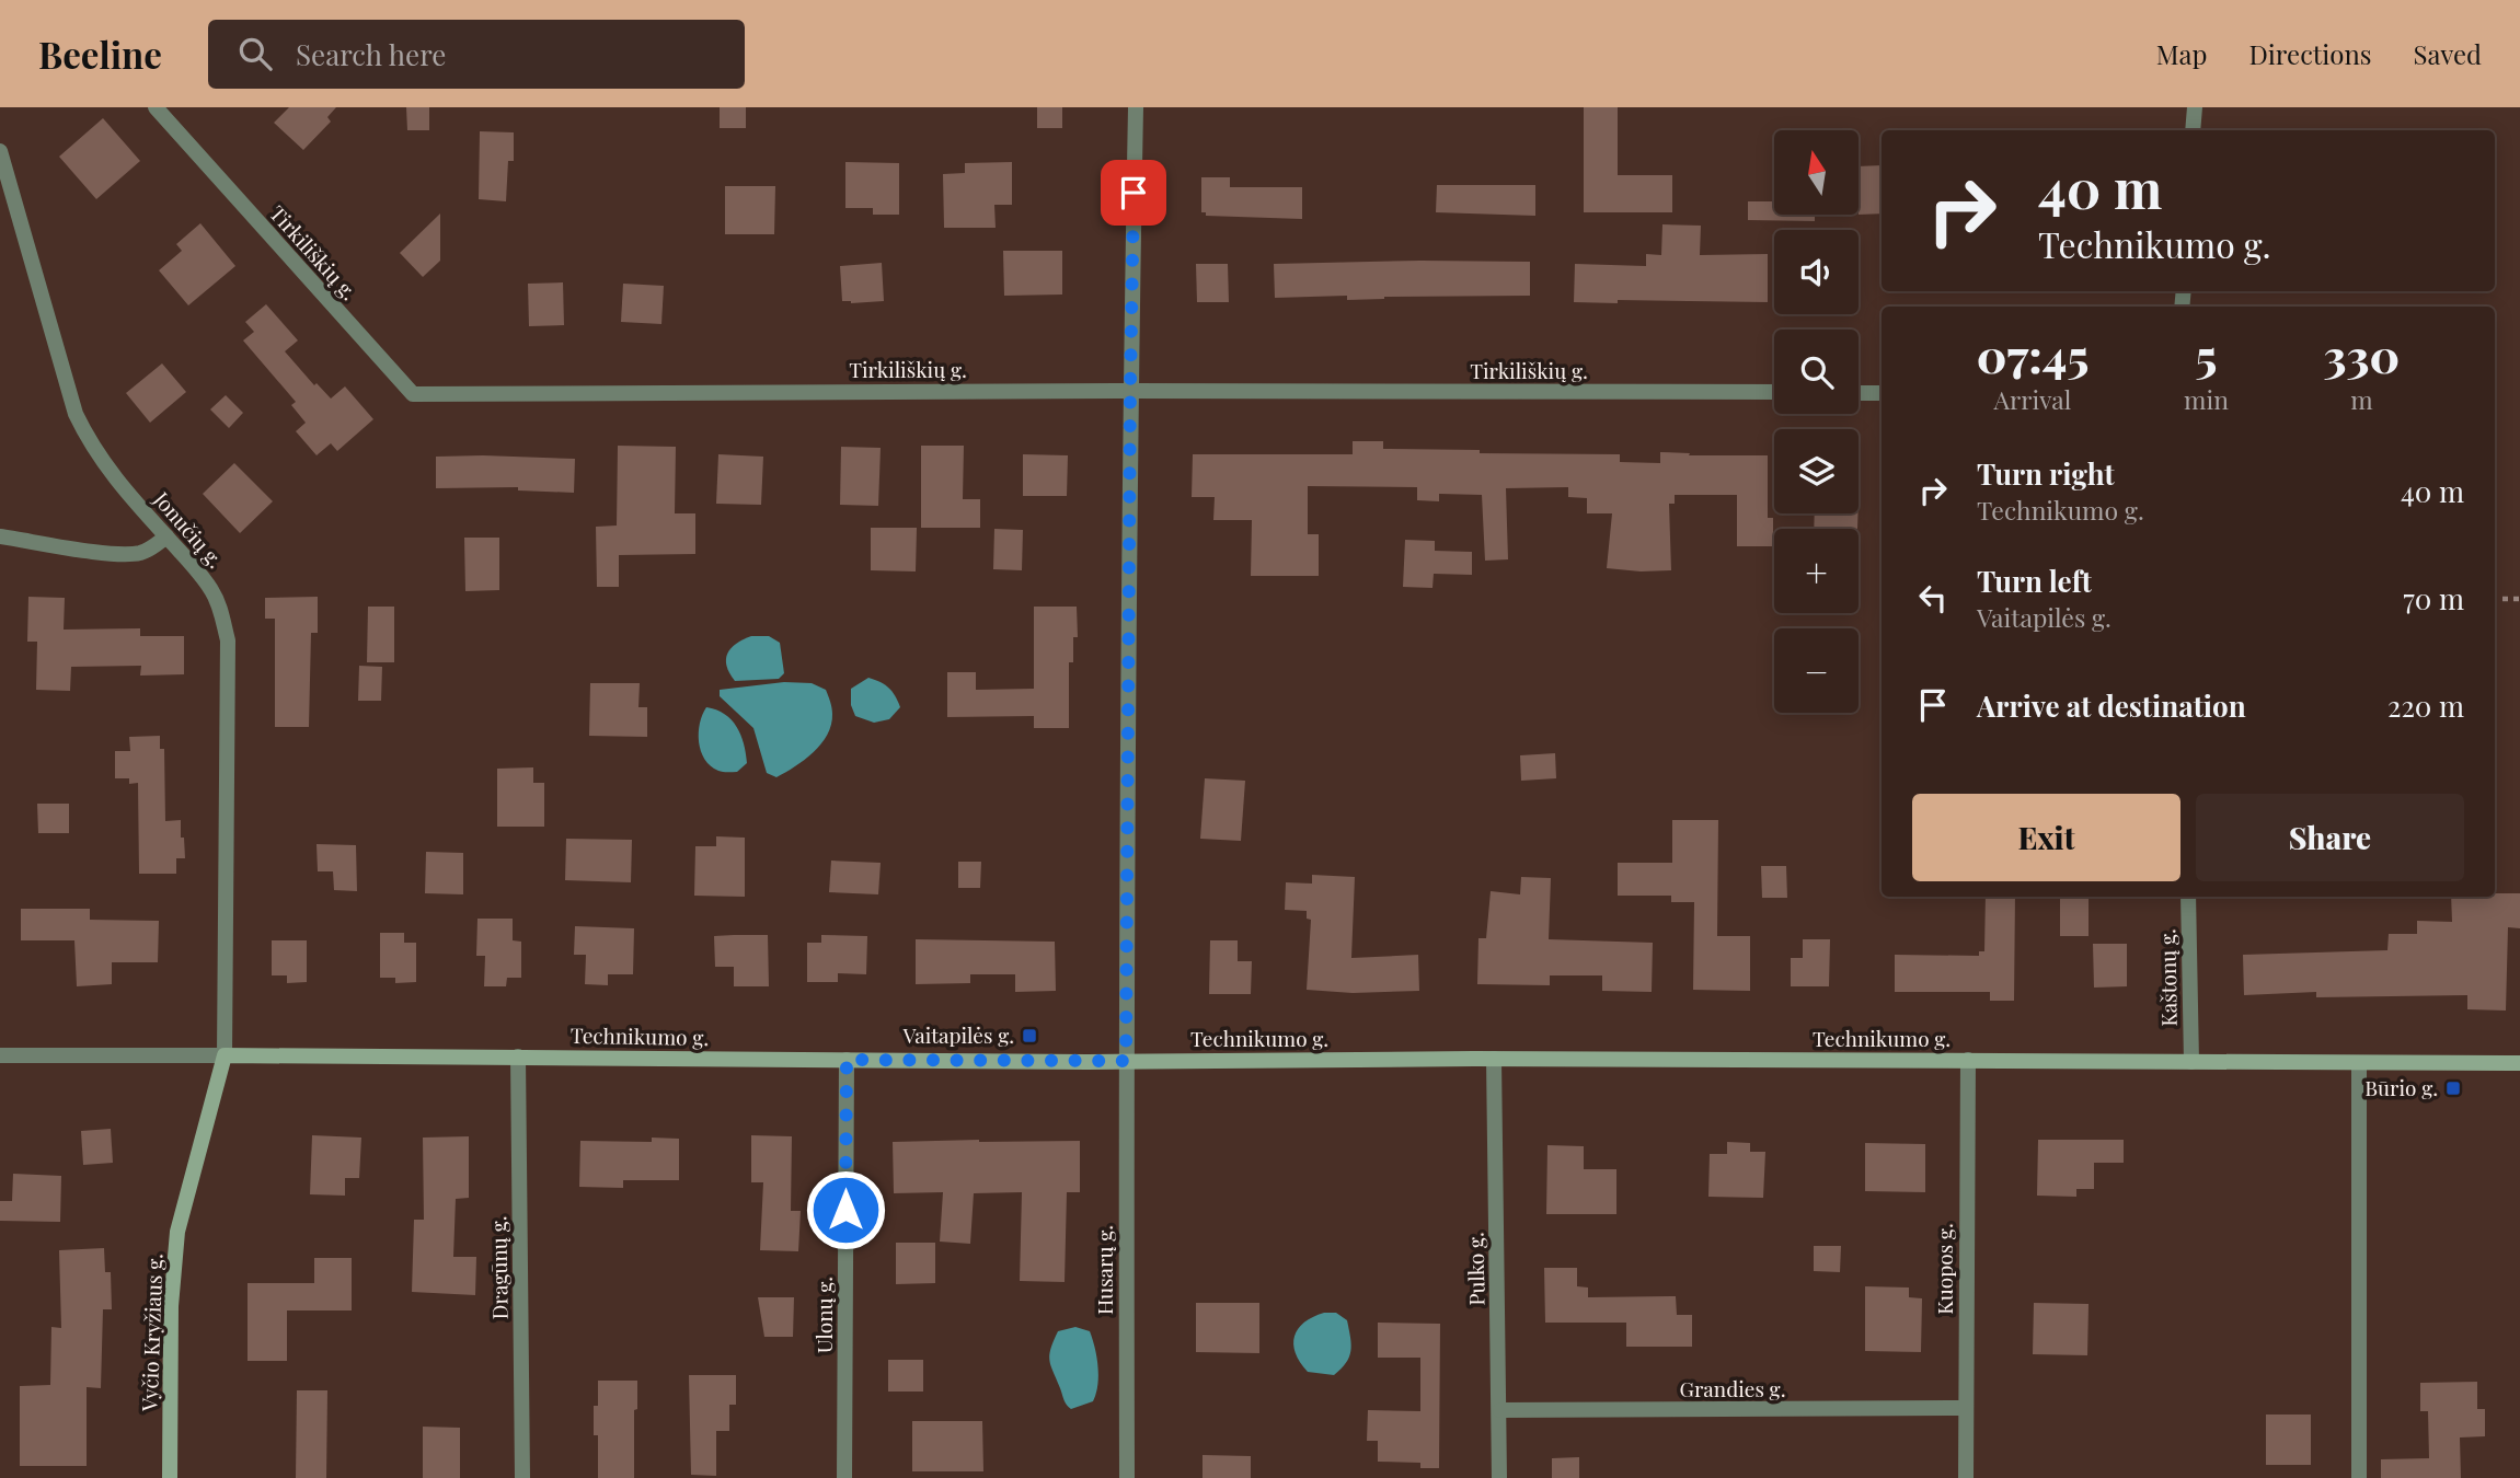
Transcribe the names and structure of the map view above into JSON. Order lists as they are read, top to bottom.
{
  "streets": {
    "street": [
      "Tirkiliškių g.",
      "Jonučių g.",
      "Kaštonų g.",
      "Technikumo g.",
      "Dragūnų g.",
      "Pulko g.",
      "Kuopos g.",
      "Husarų g.",
      "Ulonų g.",
      "Vyčio Kryžiaus g.",
      "Grandies g."
    ]
  },
  "crossings": [
    ["Jonučių g.", "Technikumo g."],
    ["Jonučių g.", "Vyčio Kryžiaus g."],
    ["Kaštonų g.", "Technikumo g."],
    ["Technikumo g.", "Dragūnų g."],
    ["Technikumo g.", "Pulko g."],
    ["Technikumo g.", "Kuopos g."],
    ["Technikumo g.", "Husarų g."],
    ["Technikumo g.", "Ulonų g."],
    ["Technikumo g.", "Vyčio Kryžiaus g."],
    ["Pulko g.", "Grandies g."],
    ["Kuopos g.", "Grandies g."]
  ],
  "places": {
    "transit": ["Vaitapilės g.", "Būrio g."]
  },
  "north": "top",
  "page": {
    "header": "Beeline",
    "search": "Search here",
    "nav": ["Map", "Directions", "Saved"],
    "map_buttons": ["+", "−"],
    "turn": ["40 m", "Technikumo g."],
    "eta": [
      "07:45",
      "Arrival",
      "5",
      "min",
      "330",
      "m"
    ],
    "list": [
      {
        "name": "Turn right",
        "note": "Technikumo g.",
        "value": "40 m"
      },
      {
        "name": "Turn left",
        "note": "Vaitapilės g.",
        "value": "70 m"
      },
      {
        "name": "Arrive at destination",
        "value": "220 m"
      }
    ],
    "buttons": ["Exit", "Share"]
  }
}
